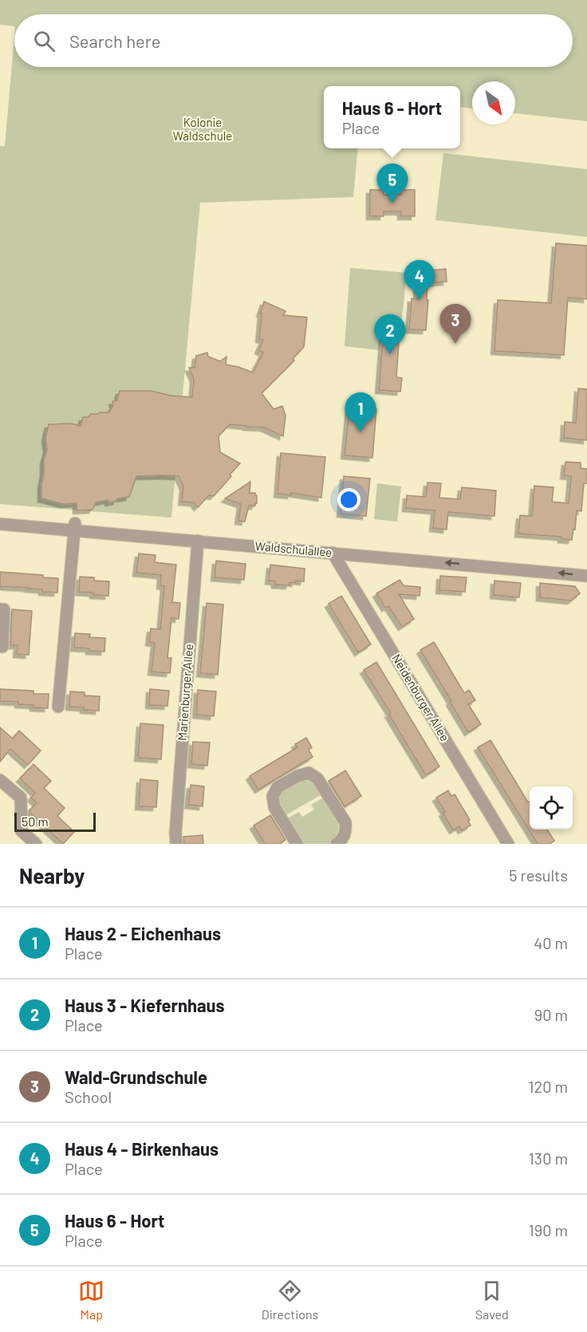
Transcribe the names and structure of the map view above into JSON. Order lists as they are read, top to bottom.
{
  "streets": {
    "street": ["Waldschulallee", "Marienburger Allee", "Neidenburger Allee"]
  },
  "crossings": [
    ["Waldschulallee", "Marienburger Allee"],
    ["Waldschulallee", "Neidenburger Allee"]
  ],
  "one_way": ["Waldschulallee"],
  "parks": ["Kolonie Waldschule"],
  "scale_bar": "50 m",
  "north": "bottom right",
  "page": {
    "search": "Search here",
    "popup": ["Haus 6 - Hort", "Place"],
    "pins": [
      "5",
      "4",
      "3",
      "2",
      "1"
    ],
    "scale": "50 m",
    "heading": ["Nearby", "5 results"],
    "list": [
      {
        "mark": "1",
        "name": "Haus 2 - Eichenhaus",
        "note": "Place",
        "value": "40 m"
      },
      {
        "mark": "2",
        "name": "Haus 3 - Kiefernhaus",
        "note": "Place",
        "value": "90 m"
      },
      {
        "mark": "3",
        "name": "Wald-Grundschule",
        "note": "School",
        "value": "120 m"
      },
      {
        "mark": "4",
        "name": "Haus 4 - Birkenhaus",
        "note": "Place",
        "value": "130 m"
      },
      {
        "mark": "5",
        "name": "Haus 6 - Hort",
        "note": "Place",
        "value": "190 m"
      }
    ],
    "nav": ["Map", "Directions", "Saved"]
  }
}
